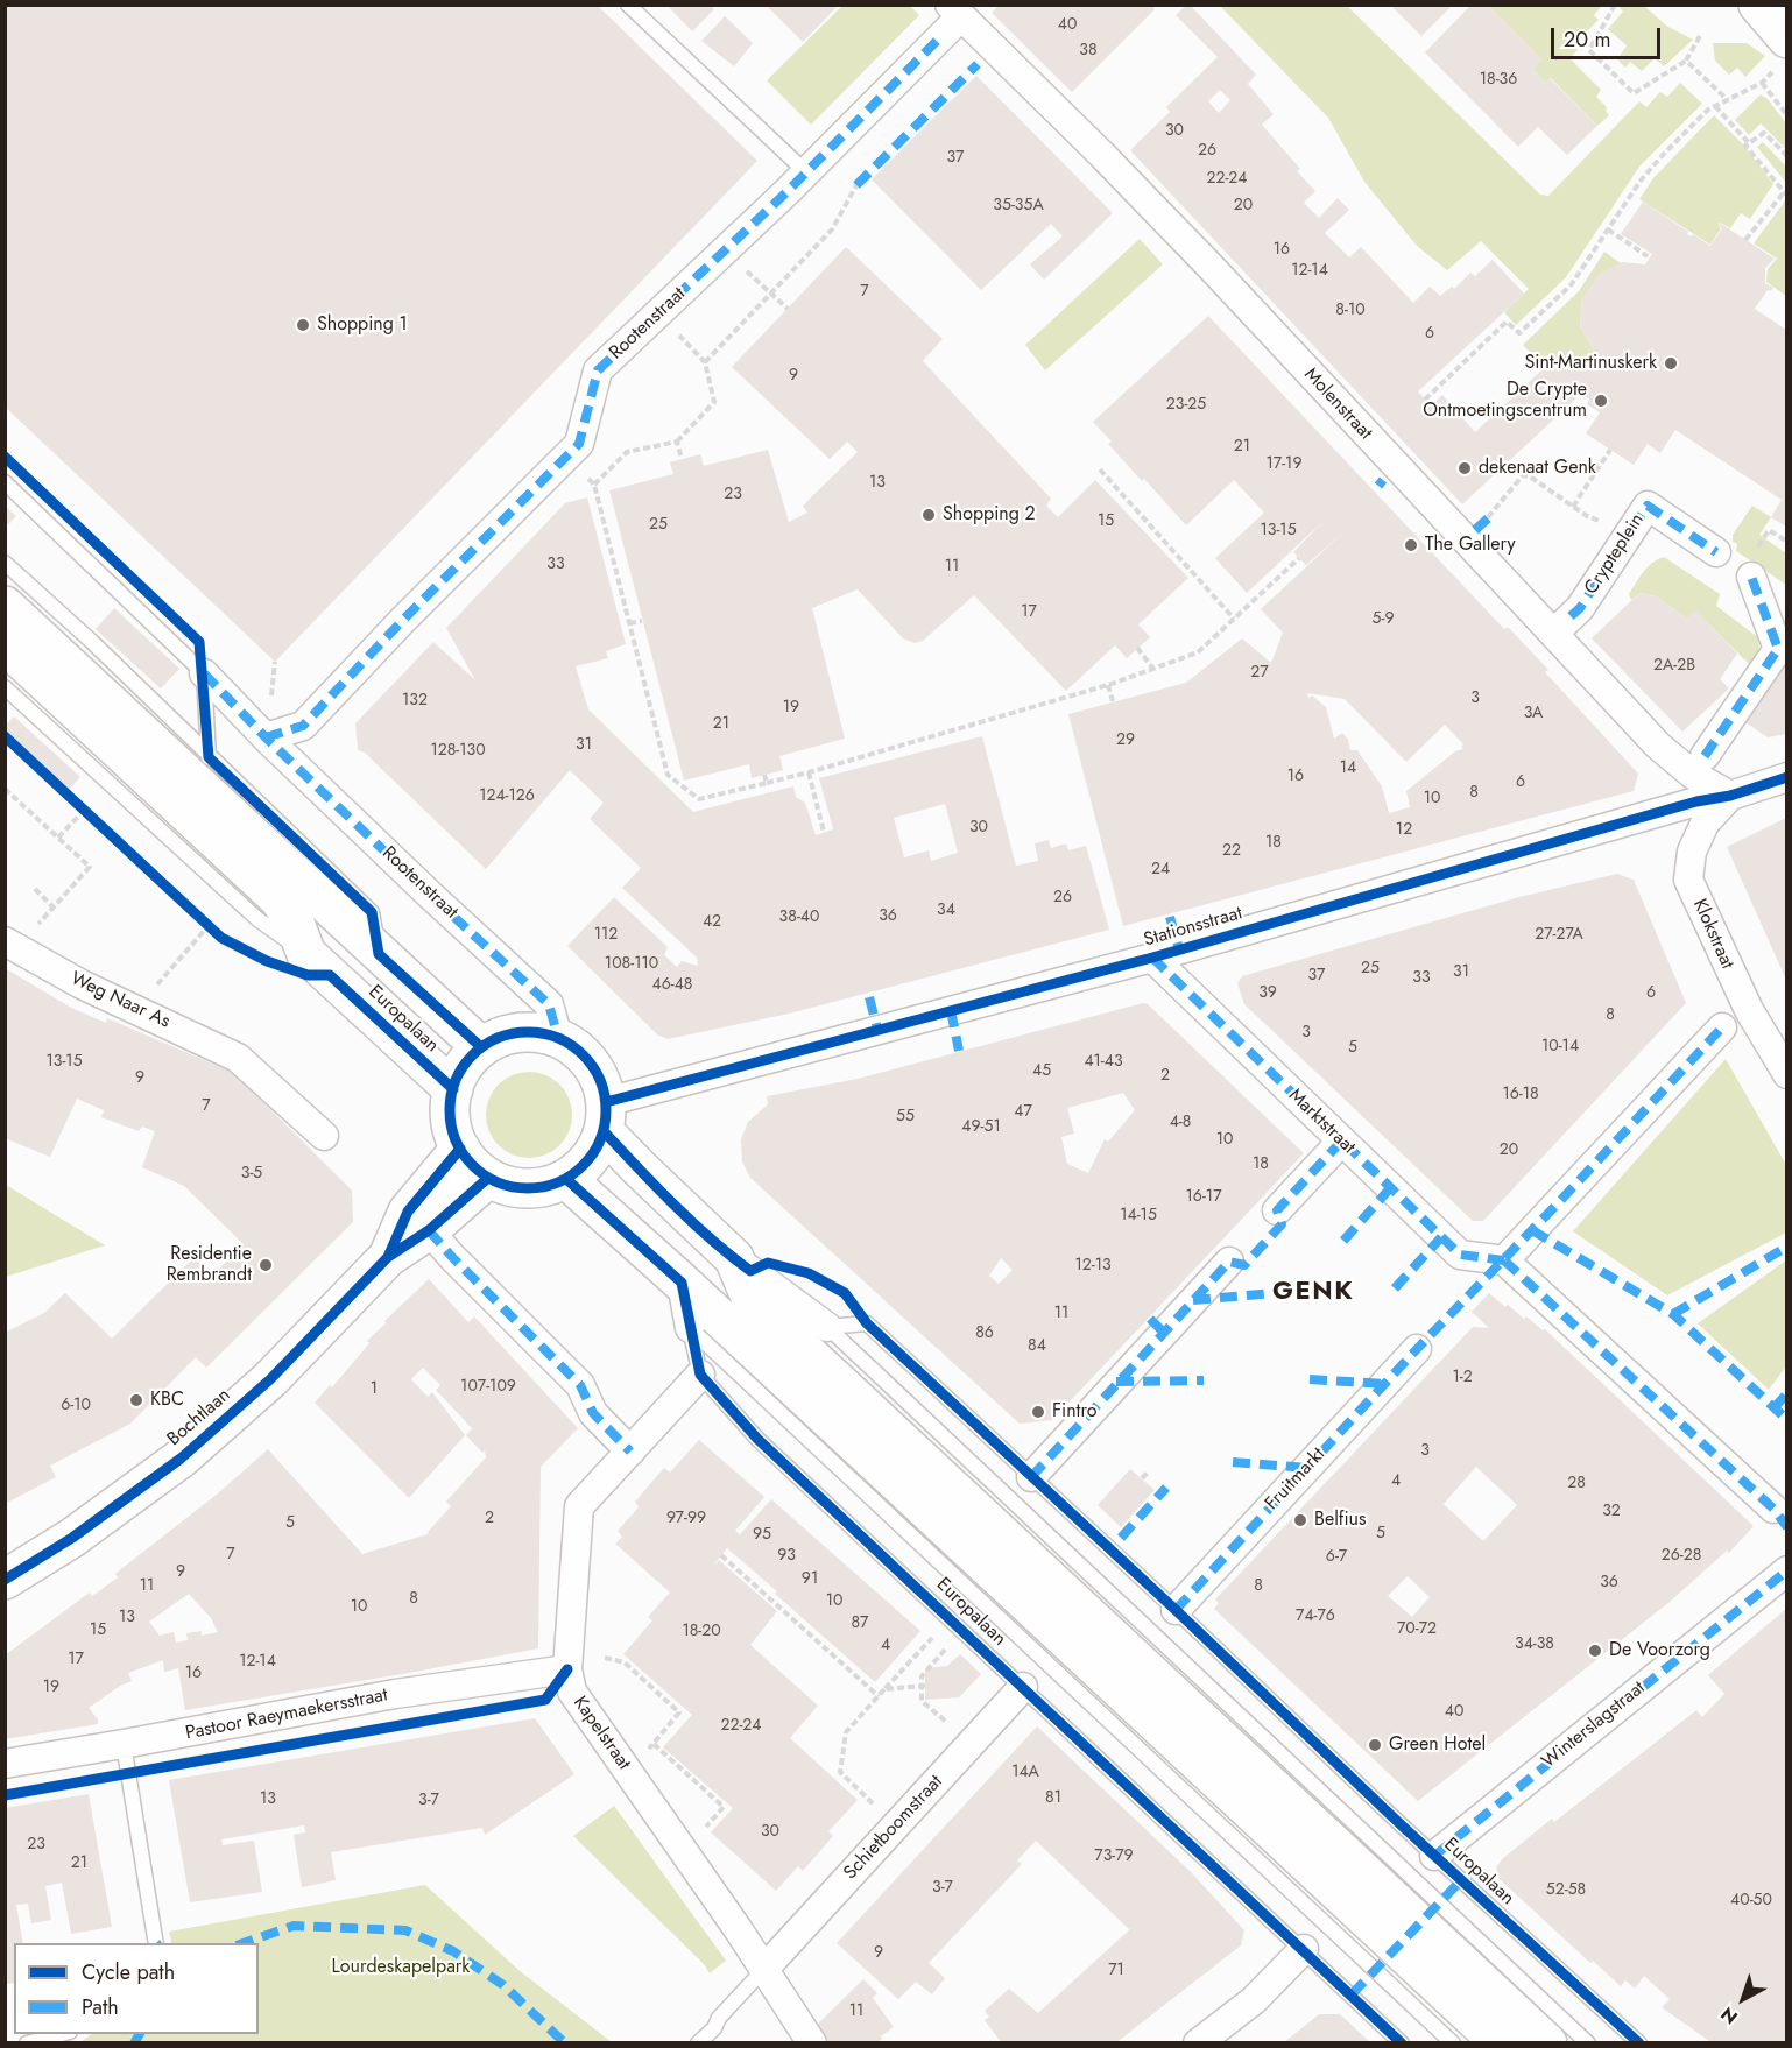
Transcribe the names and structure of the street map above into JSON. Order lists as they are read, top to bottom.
{
  "streets": {
    "main road": ["Europalaan", "Bochtlaan"],
    "street": [
      "Rootenstraat",
      "Molenstraat",
      "Crypteplein",
      "Stationsstraat",
      "Klokstraat",
      "Weg Naar As",
      "Marktstraat",
      "Fruitmarkt",
      "Pastoor Raeymaekersstraat",
      "Winterslagstraat",
      "Kapelstraat",
      "Schietboomstraat"
    ]
  },
  "crossings": [
    ["Rootenstraat", "Molenstraat"],
    ["Rootenstraat", "Stationsstraat"],
    ["Rootenstraat", "Europalaan"],
    ["Rootenstraat", "Bochtlaan"],
    ["Molenstraat", "Crypteplein"],
    ["Molenstraat", "Stationsstraat"],
    ["Molenstraat", "Klokstraat"],
    ["Stationsstraat", "Klokstraat"],
    ["Stationsstraat", "Europalaan"],
    ["Stationsstraat", "Marktstraat"],
    ["Stationsstraat", "Bochtlaan"],
    ["Europalaan", "Bochtlaan"],
    ["Europalaan", "Fruitmarkt"],
    ["Europalaan", "Winterslagstraat"],
    ["Europalaan", "Kapelstraat"],
    ["Europalaan", "Schietboomstraat"],
    ["Pastoor Raeymaekersstraat", "Kapelstraat"],
    ["Kapelstraat", "Schietboomstraat"]
  ],
  "districts": ["GENK"],
  "parks": ["Lourdeskapelpark"],
  "places": [
    "Shopping 1",
    "Sint-Martinuskerk",
    "De Crypte Ontmoetingscentrum",
    "dekenaat Genk",
    "Shopping 2",
    "The Gallery",
    "Residentie Rembrandt",
    "KBC",
    "Fintro",
    "Belfius",
    "De Voorzorg",
    "Green Hotel"
  ],
  "house_numbers": [
    "40",
    "38",
    "18-36",
    "30",
    "26",
    "37",
    "22-24",
    "35-35A",
    "20",
    "16",
    "12-14",
    "7",
    "8-10",
    "6",
    "9",
    "23-25",
    "21",
    "17-19",
    "13",
    "23",
    "15",
    "25",
    "13-15",
    "33",
    "11",
    "17",
    "5-9",
    "2A-2B",
    "27",
    "3",
    "132",
    "19",
    "3A",
    "21",
    "29",
    "31",
    "128-130",
    "14",
    "16",
    "6",
    "8",
    "124-126",
    "10",
    "30",
    "12",
    "18",
    "22",
    "24",
    "26",
    "34",
    "36",
    "38-40",
    "42",
    "112",
    "27-27A",
    "108-110",
    "25",
    "31",
    "37",
    "33",
    "46-48",
    "39",
    "6",
    "8",
    "3",
    "10-14",
    "5",
    "13-15",
    "41-43",
    "45",
    "2",
    "9",
    "16-18",
    "7",
    "47",
    "55",
    "4-8",
    "49-51",
    "10",
    "20",
    "18",
    "3-5",
    "16-17",
    "14-15",
    "12-13",
    "11",
    "86",
    "84",
    "1-2",
    "107-109",
    "1",
    "6-10",
    "3",
    "4",
    "28",
    "32",
    "2",
    "97-99",
    "5",
    "5",
    "95",
    "7",
    "93",
    "26-28",
    "6-7",
    "9",
    "91",
    "36",
    "11",
    "8",
    "8",
    "10",
    "10",
    "74-76",
    "13",
    "87",
    "70-72",
    "15",
    "18-20",
    "34-38",
    "4",
    "17",
    "12-14",
    "16",
    "19",
    "40",
    "22-24",
    "14A",
    "81",
    "13",
    "3-7",
    "30",
    "23",
    "73-79",
    "21",
    "3-7",
    "52-58",
    "40-50",
    "9",
    "71",
    "11"
  ],
  "legend": ["Cycle path", "Path"],
  "scale_bar": "20 m",
  "north": "bottom left"
}
